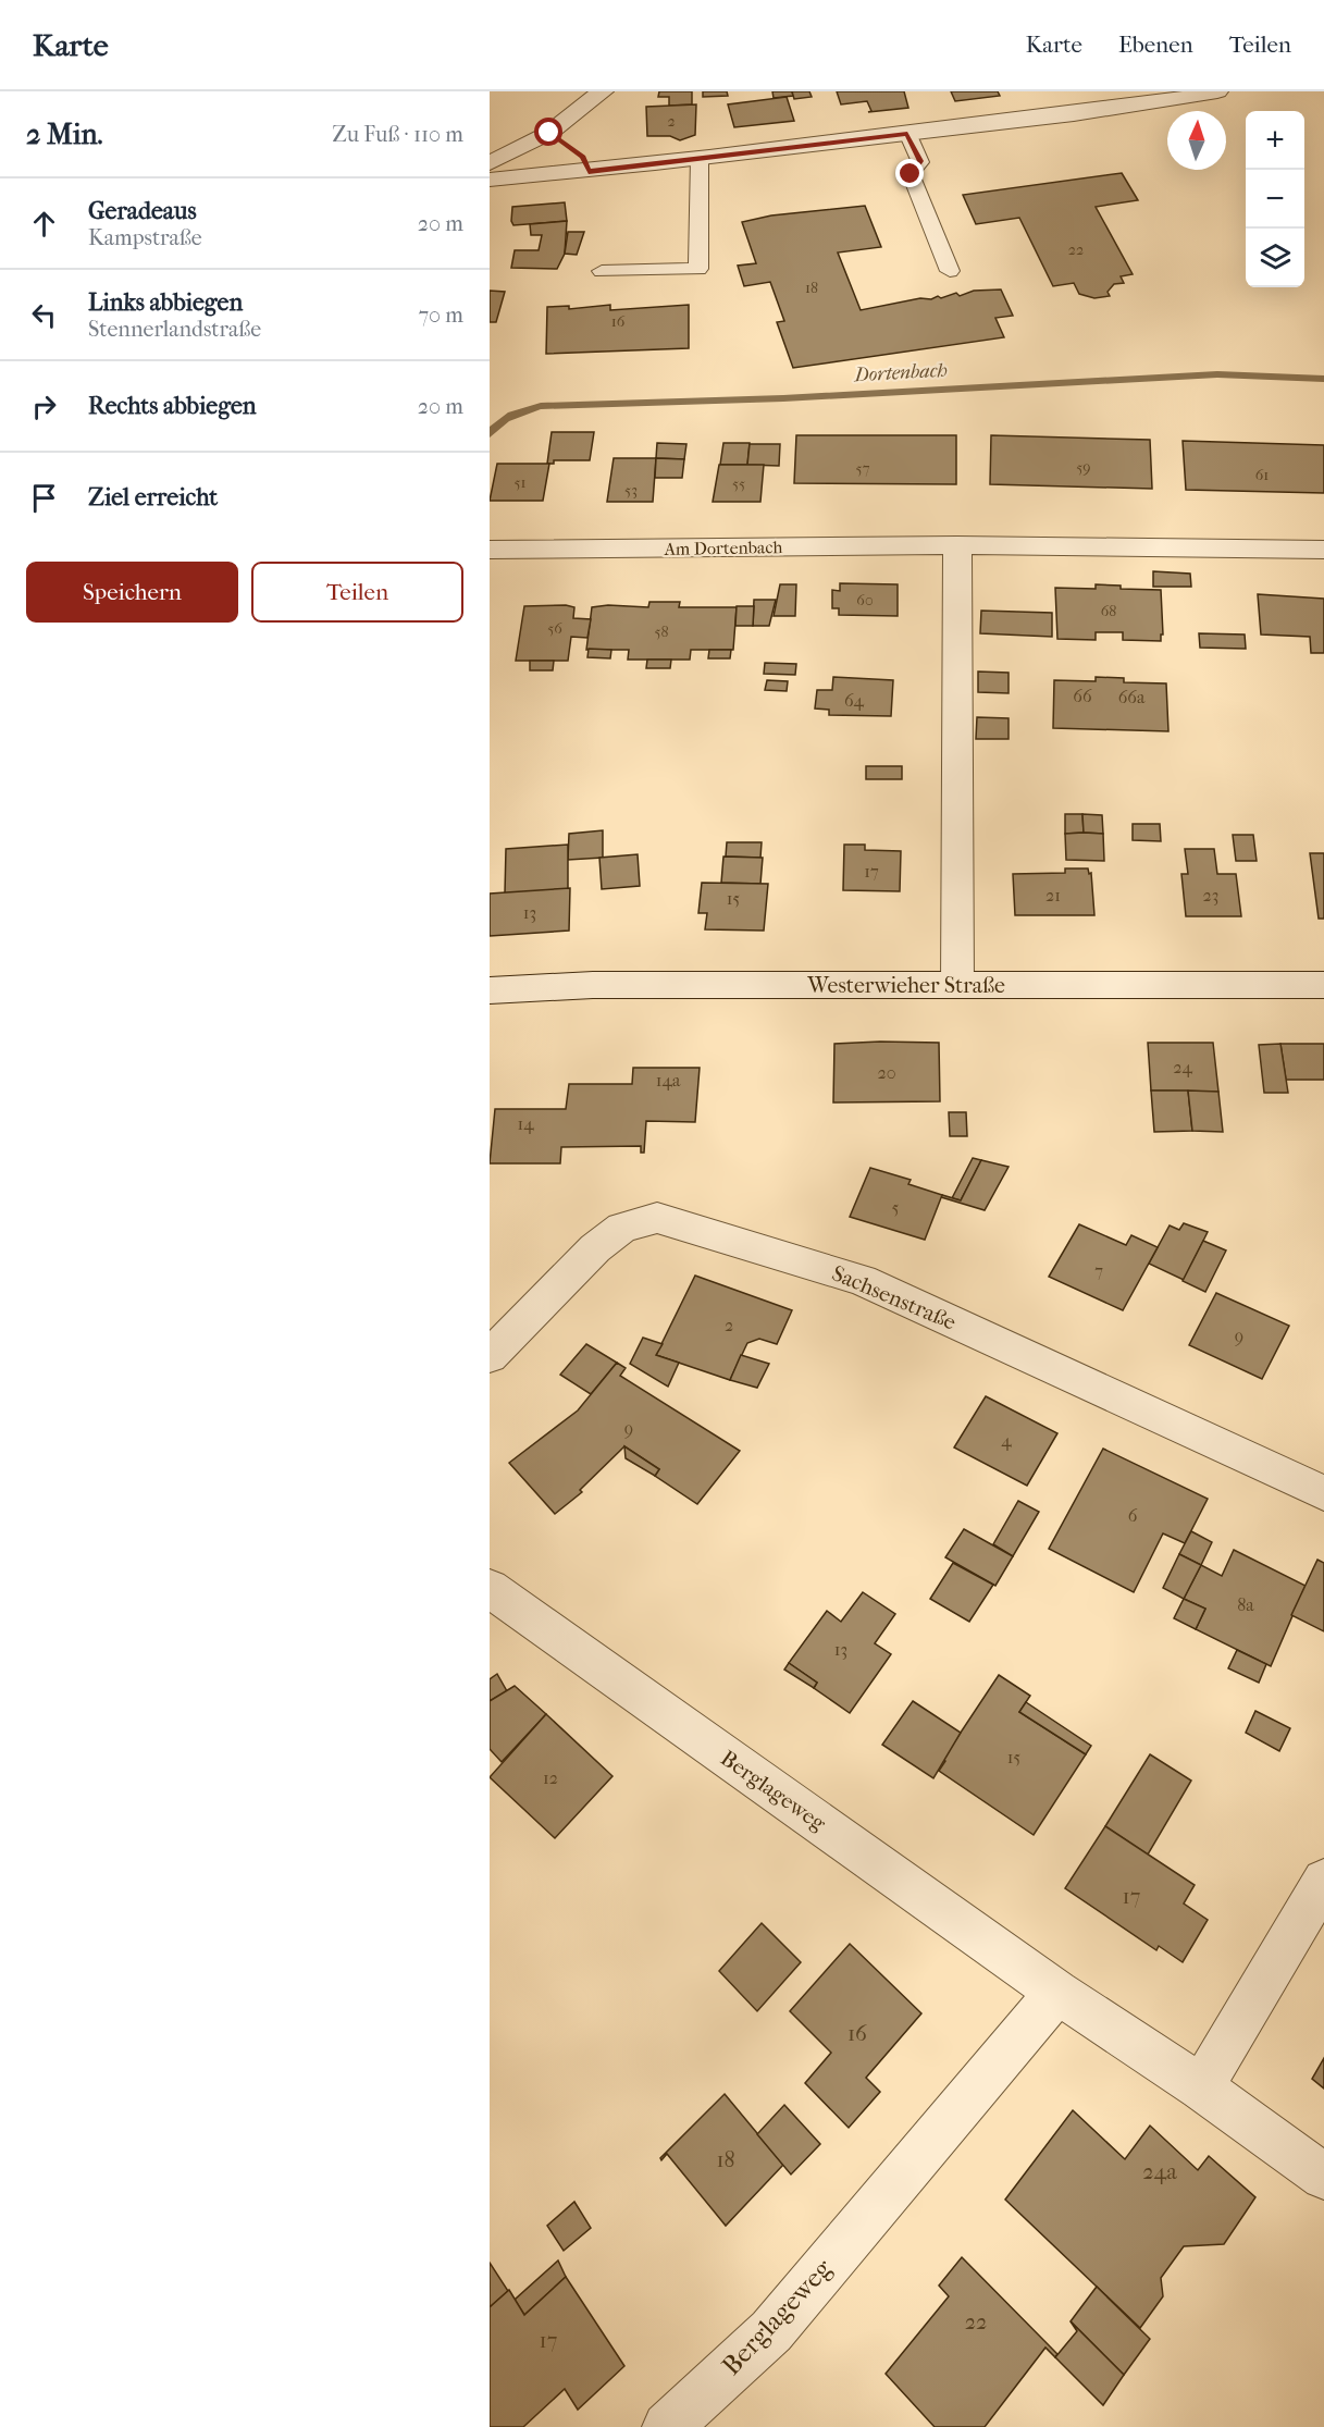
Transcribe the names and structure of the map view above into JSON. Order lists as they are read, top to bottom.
{
  "streets": {
    "street": [
      "Am Dortenbach",
      "Westerwieher Straße",
      "Sachsenstraße",
      "Berglageweg"
    ]
  },
  "water": ["Dortenbach"],
  "house_numbers": [
    "2",
    "22",
    "18",
    "16",
    "59",
    "57",
    "61",
    "51",
    "55",
    "53",
    "60",
    "68",
    "56",
    "58",
    "66",
    "66a",
    "64",
    "17",
    "21",
    "23",
    "15",
    "13",
    "24",
    "20",
    "14a",
    "14",
    "5",
    "7",
    "2",
    "9",
    "9",
    "4",
    "6",
    "8a",
    "13",
    "15",
    "12",
    "17",
    "16",
    "18",
    "24a",
    "22",
    "17"
  ],
  "north": "top",
  "page": {
    "header": "Karte",
    "nav": ["Karte", "Ebenen", "Teilen"],
    "heading": ["2 Min.", "Zu Fuß · 110 m"],
    "map_buttons": ["+", "−"],
    "list": [
      ["Geradeaus", "Kampstraße", "20 m"],
      ["Links abbiegen", "Stennerlandstraße", "70 m"],
      ["Rechts abbiegen", "20 m"],
      "Ziel erreicht"
    ],
    "buttons": ["Speichern", "Teilen"]
  }
}
